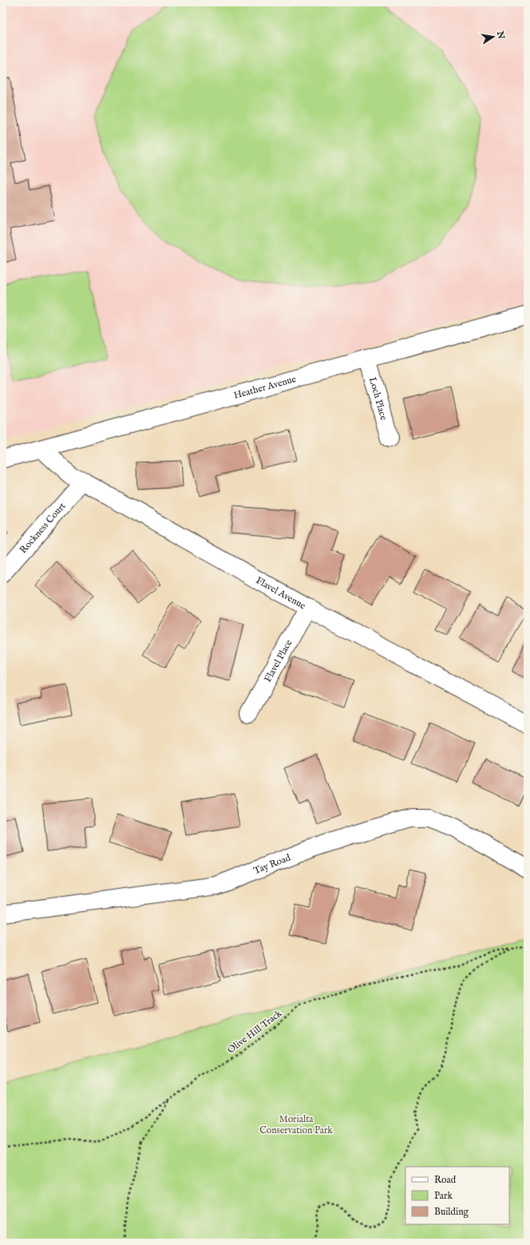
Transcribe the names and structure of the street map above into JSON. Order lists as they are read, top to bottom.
{
  "streets": {
    "street": [
      "Heather Avenue",
      "Loch Place",
      "Rockness Court",
      "Flavel Avenue",
      "Flavel Place",
      "Tay Road"
    ],
    "path": ["Olive Hill Track"]
  },
  "crossings": [
    ["Heather Avenue", "Loch Place"],
    ["Heather Avenue", "Flavel Avenue"],
    ["Rockness Court", "Flavel Avenue"],
    ["Flavel Avenue", "Flavel Place"]
  ],
  "parks": ["Morialta Conservation Park"],
  "legend": ["Road", "Park", "Building"],
  "north": "right"
}
